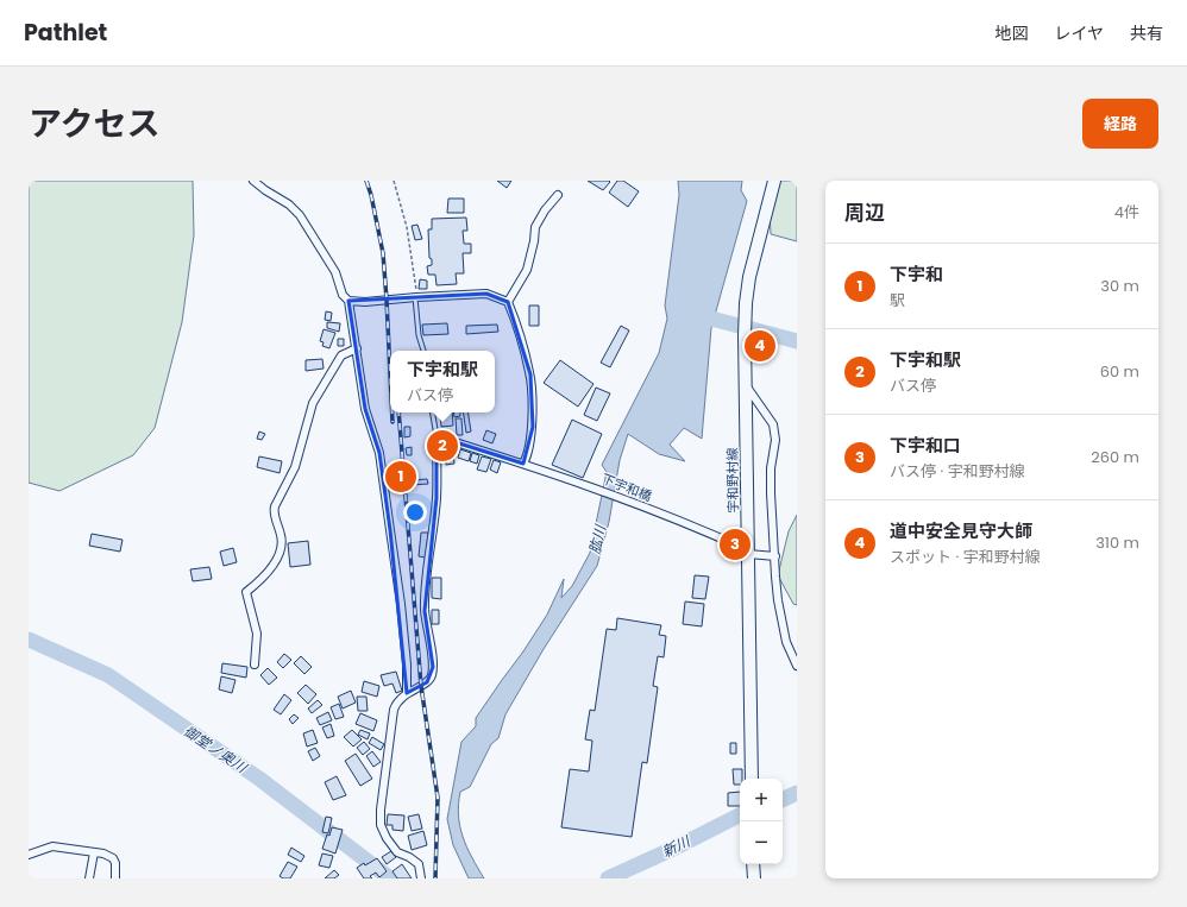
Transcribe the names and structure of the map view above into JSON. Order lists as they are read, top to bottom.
{
  "streets": {
    "main road": ["宇和野村線"],
    "street": ["下宇和橋"]
  },
  "crossings": [
    ["宇和野村線", "下宇和橋"]
  ],
  "water": ["肱川", "御堂ノ奥川", "新川"],
  "page": {
    "header": "Pathlet",
    "nav": ["地図", "レイヤ", "共有"],
    "title": "アクセス",
    "buttons": "経路",
    "heading": ["周辺", "4件"],
    "list": [
      {
        "mark": "1",
        "name": "下宇和",
        "note": "駅",
        "value": "30 m"
      },
      {
        "mark": "2",
        "name": "下宇和駅",
        "note": "バス停",
        "value": "60 m"
      },
      {
        "mark": "3",
        "name": "下宇和口",
        "note": "バス停 · 宇和野村線",
        "value": "260 m"
      },
      {
        "mark": "4",
        "name": "道中安全見守大師",
        "note": "スポット · 宇和野村線",
        "value": "310 m"
      }
    ],
    "pins": [
      "4",
      "2",
      "1",
      "3"
    ],
    "popup": ["下宇和駅", "バス停"],
    "map_buttons": ["+", "−"]
  }
}
